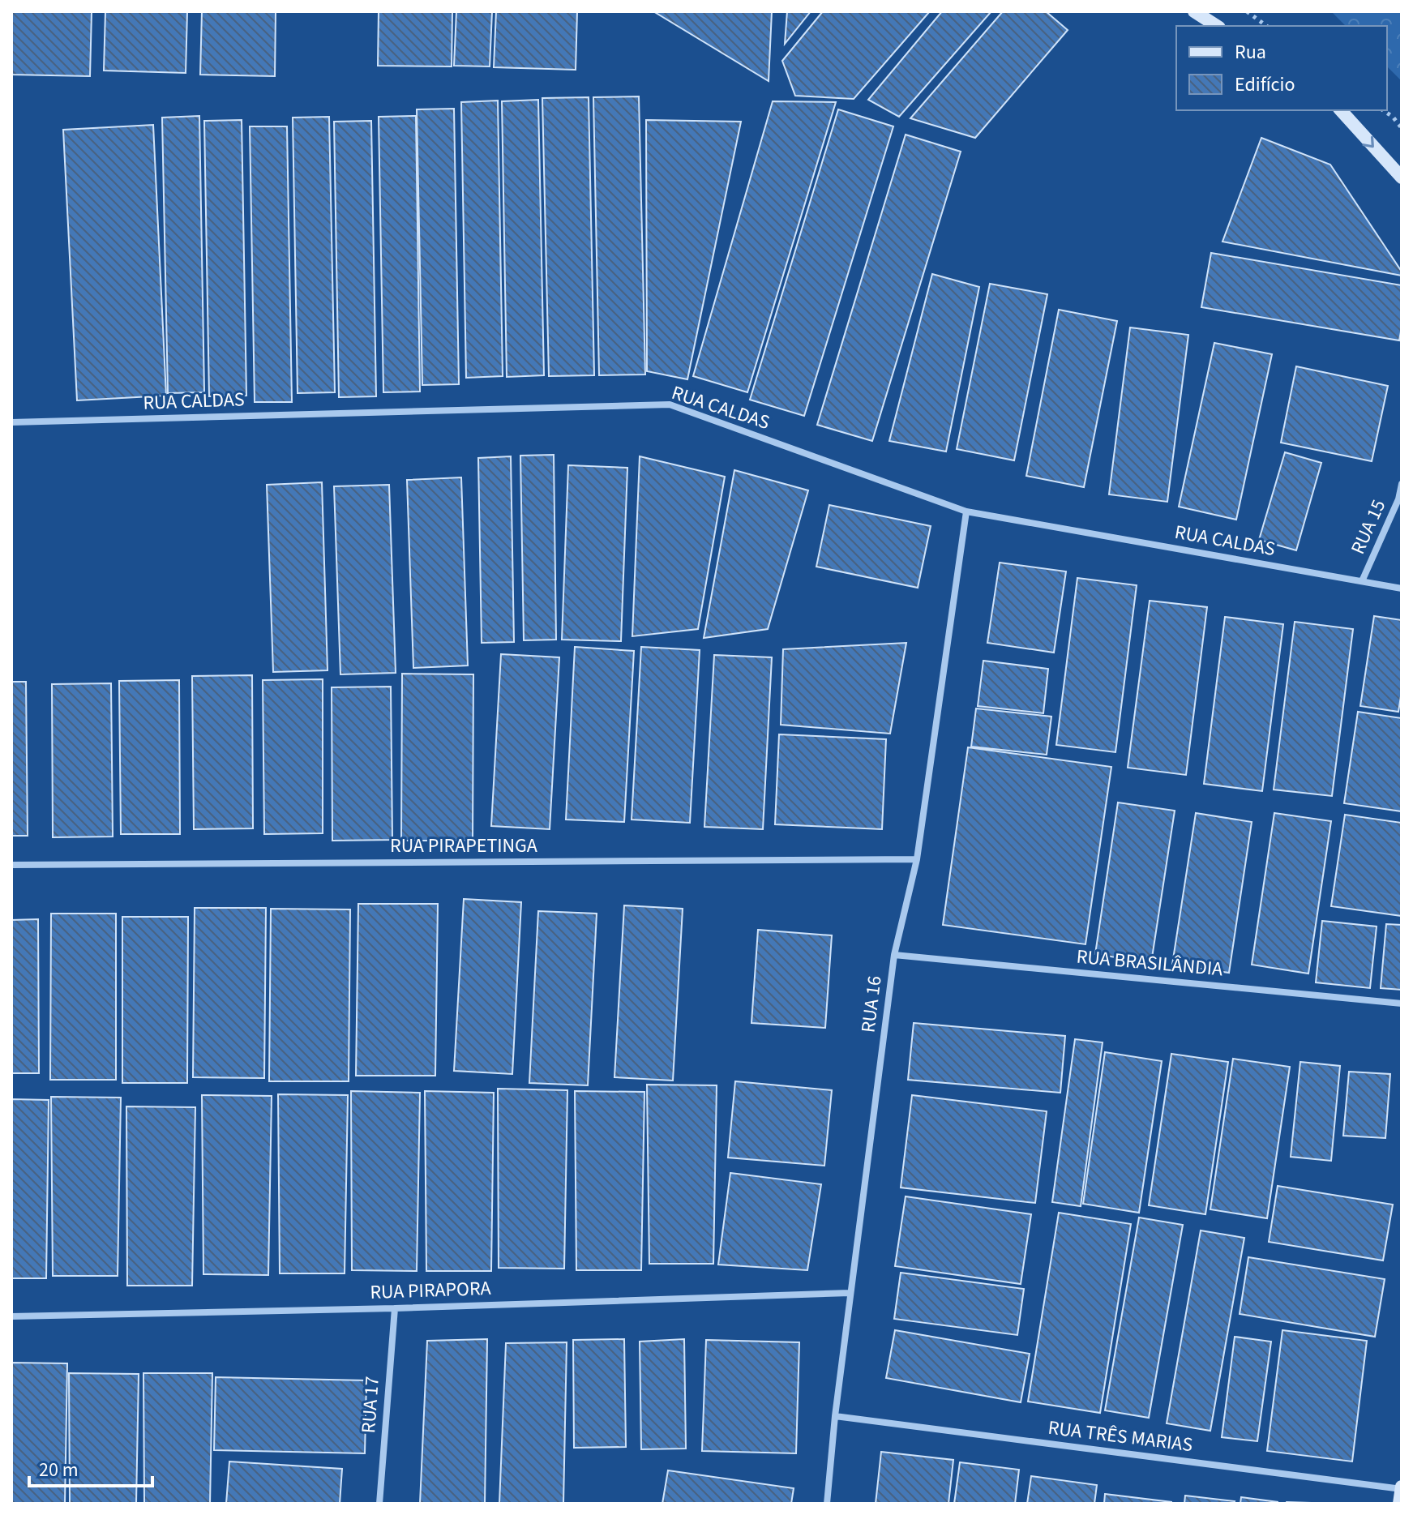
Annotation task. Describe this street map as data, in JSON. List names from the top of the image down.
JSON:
{
  "streets": {
    "street": [
      "RUA CALDAS",
      "RUA 15",
      "RUA PIRAPETINGA",
      "RUA BRASILÂNDIA",
      "RUA 16",
      "RUA PIRAPORA",
      "RUA 17",
      "RUA TRÊS MARIAS"
    ]
  },
  "crossings": [
    ["RUA CALDAS", "RUA 15"],
    ["RUA CALDAS", "RUA 16"],
    ["RUA PIRAPETINGA", "RUA 16"],
    ["RUA BRASILÂNDIA", "RUA 16"],
    ["RUA 16", "RUA PIRAPORA"],
    ["RUA 16", "RUA TRÊS MARIAS"],
    ["RUA PIRAPORA", "RUA 17"]
  ],
  "legend": ["Rua", "Edifício"],
  "scale_bar": "20 m"
}
